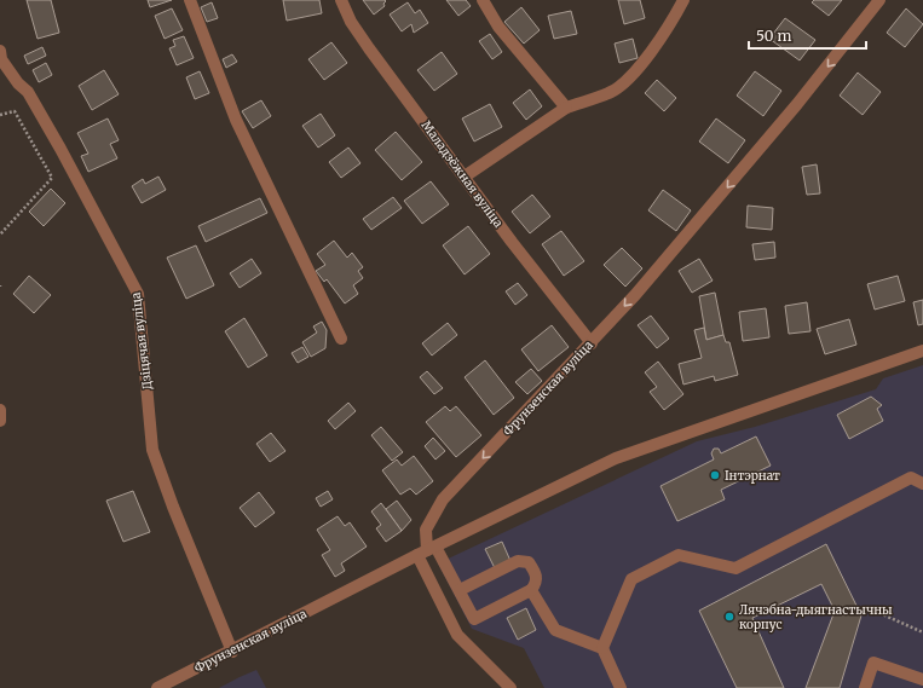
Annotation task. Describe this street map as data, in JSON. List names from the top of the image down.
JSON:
{
  "streets": {
    "street": ["Маладзёжная вуліца", "Дзіцячая вуліца", "Фрунзенская вуліца"]
  },
  "crossings": [
    ["Маладзёжная вуліца", "Фрунзенская вуліца"],
    ["Дзіцячая вуліца", "Фрунзенская вуліца"]
  ],
  "one_way": ["Фрунзенская вуліца"],
  "places": ["Інтэрнат", "Лячэбна-дыягнастычны корпус"],
  "scale_bar": "50 m"
}
